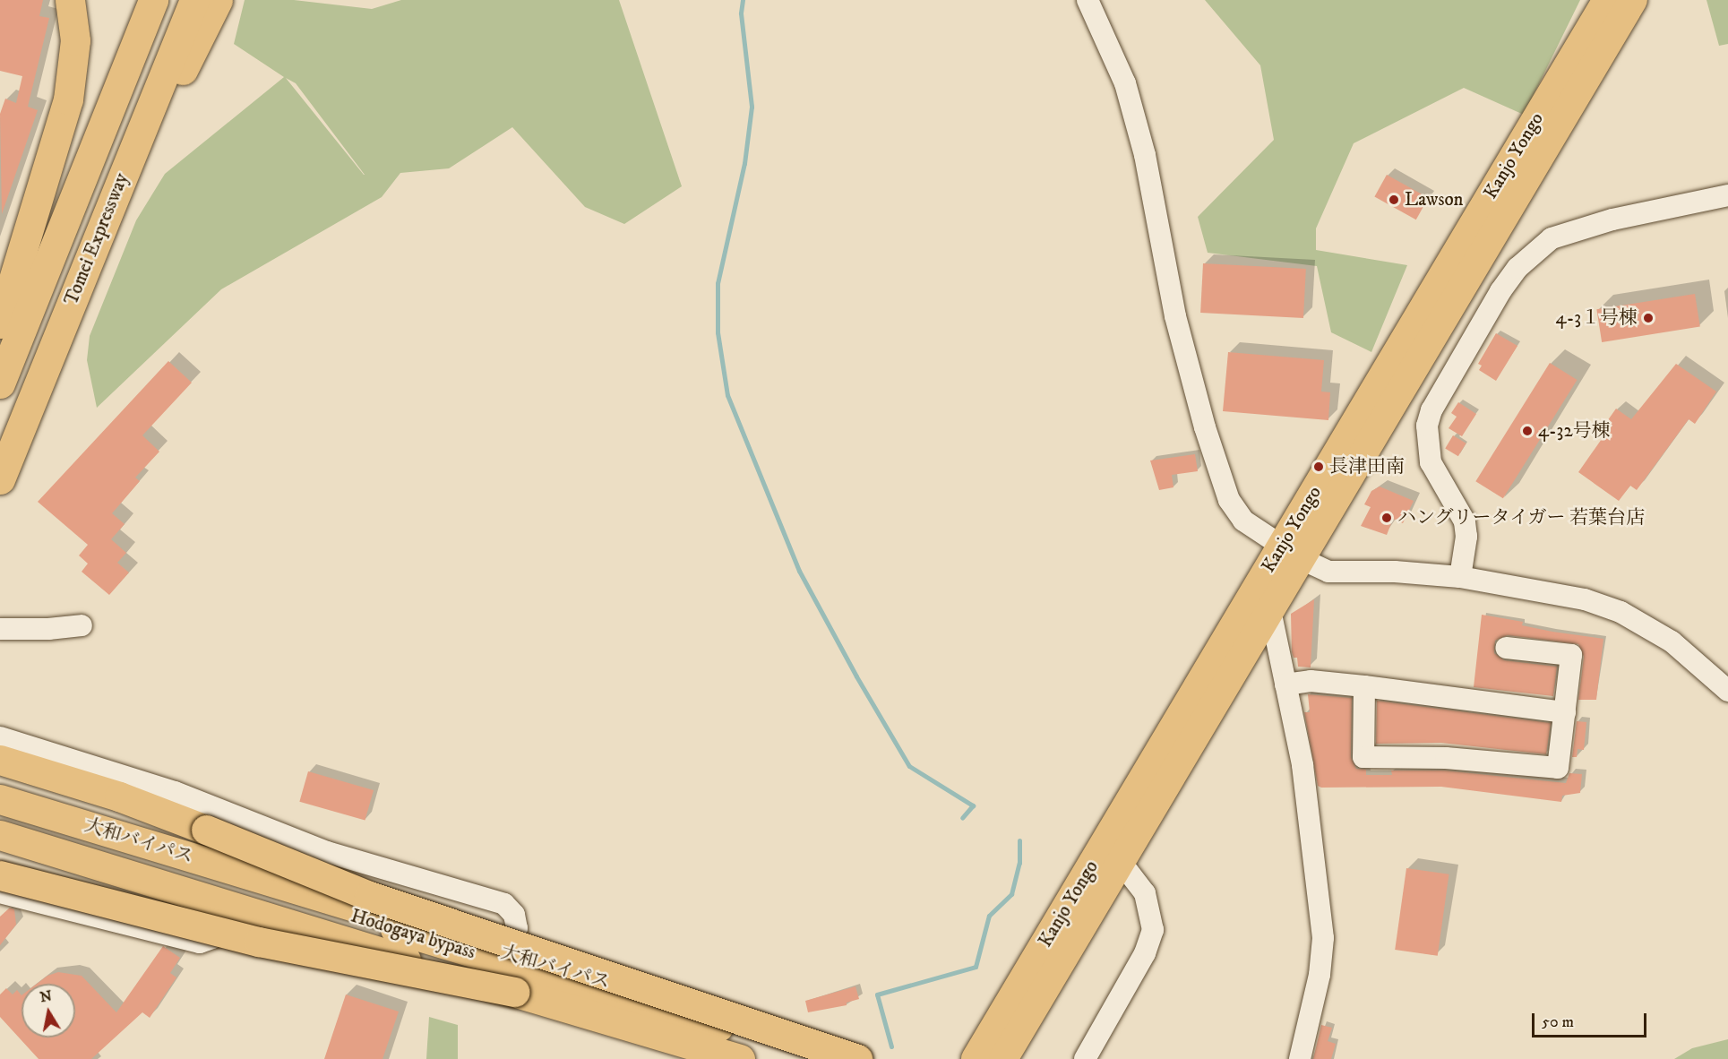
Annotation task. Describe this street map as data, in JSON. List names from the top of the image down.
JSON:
{
  "streets": {
    "highway": ["Tomei Expressway", "大和バイパス", "Hodogaya bypass"],
    "main road": ["Kanjo Yongo"]
  },
  "places": [
    "Lawson",
    "4-3１号棟",
    "4-32号棟",
    "長津田南",
    "ハングリータイガー 若葉台店"
  ],
  "scale_bar": "50 m",
  "north": "top"
}
